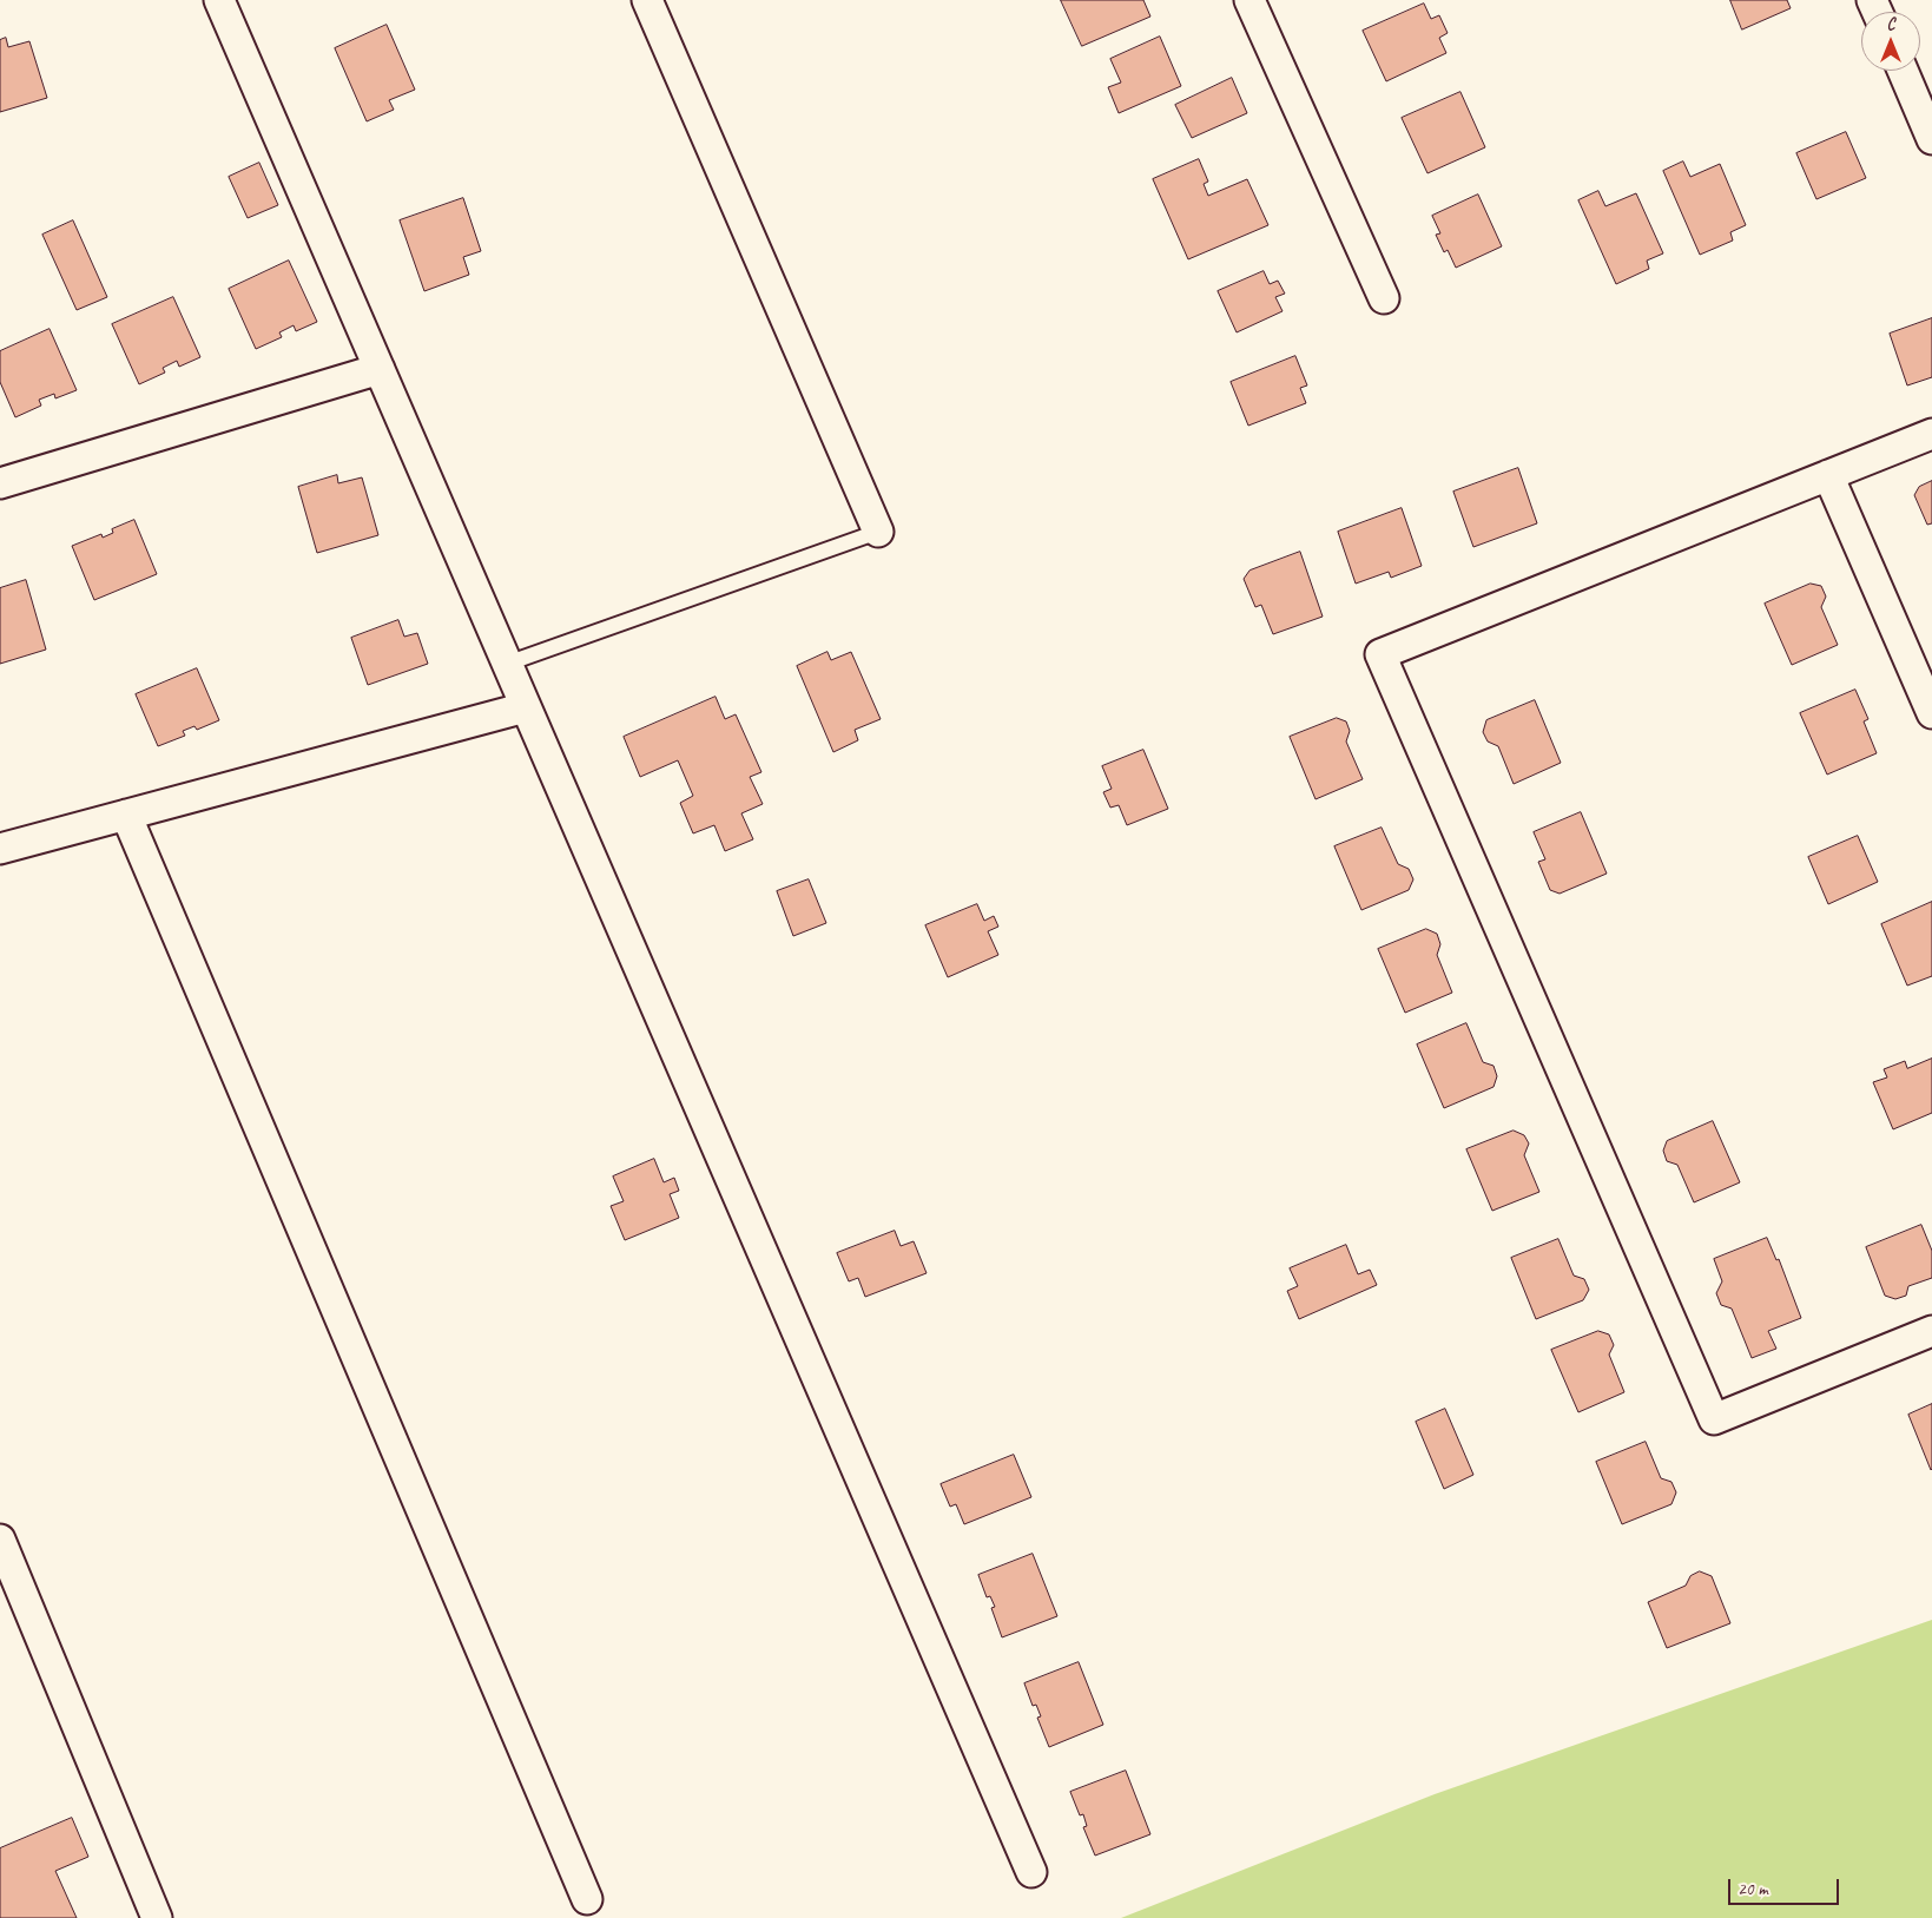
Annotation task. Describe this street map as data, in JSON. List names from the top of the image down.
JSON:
{
  "scale_bar": "20 m",
  "north": "top"
}
